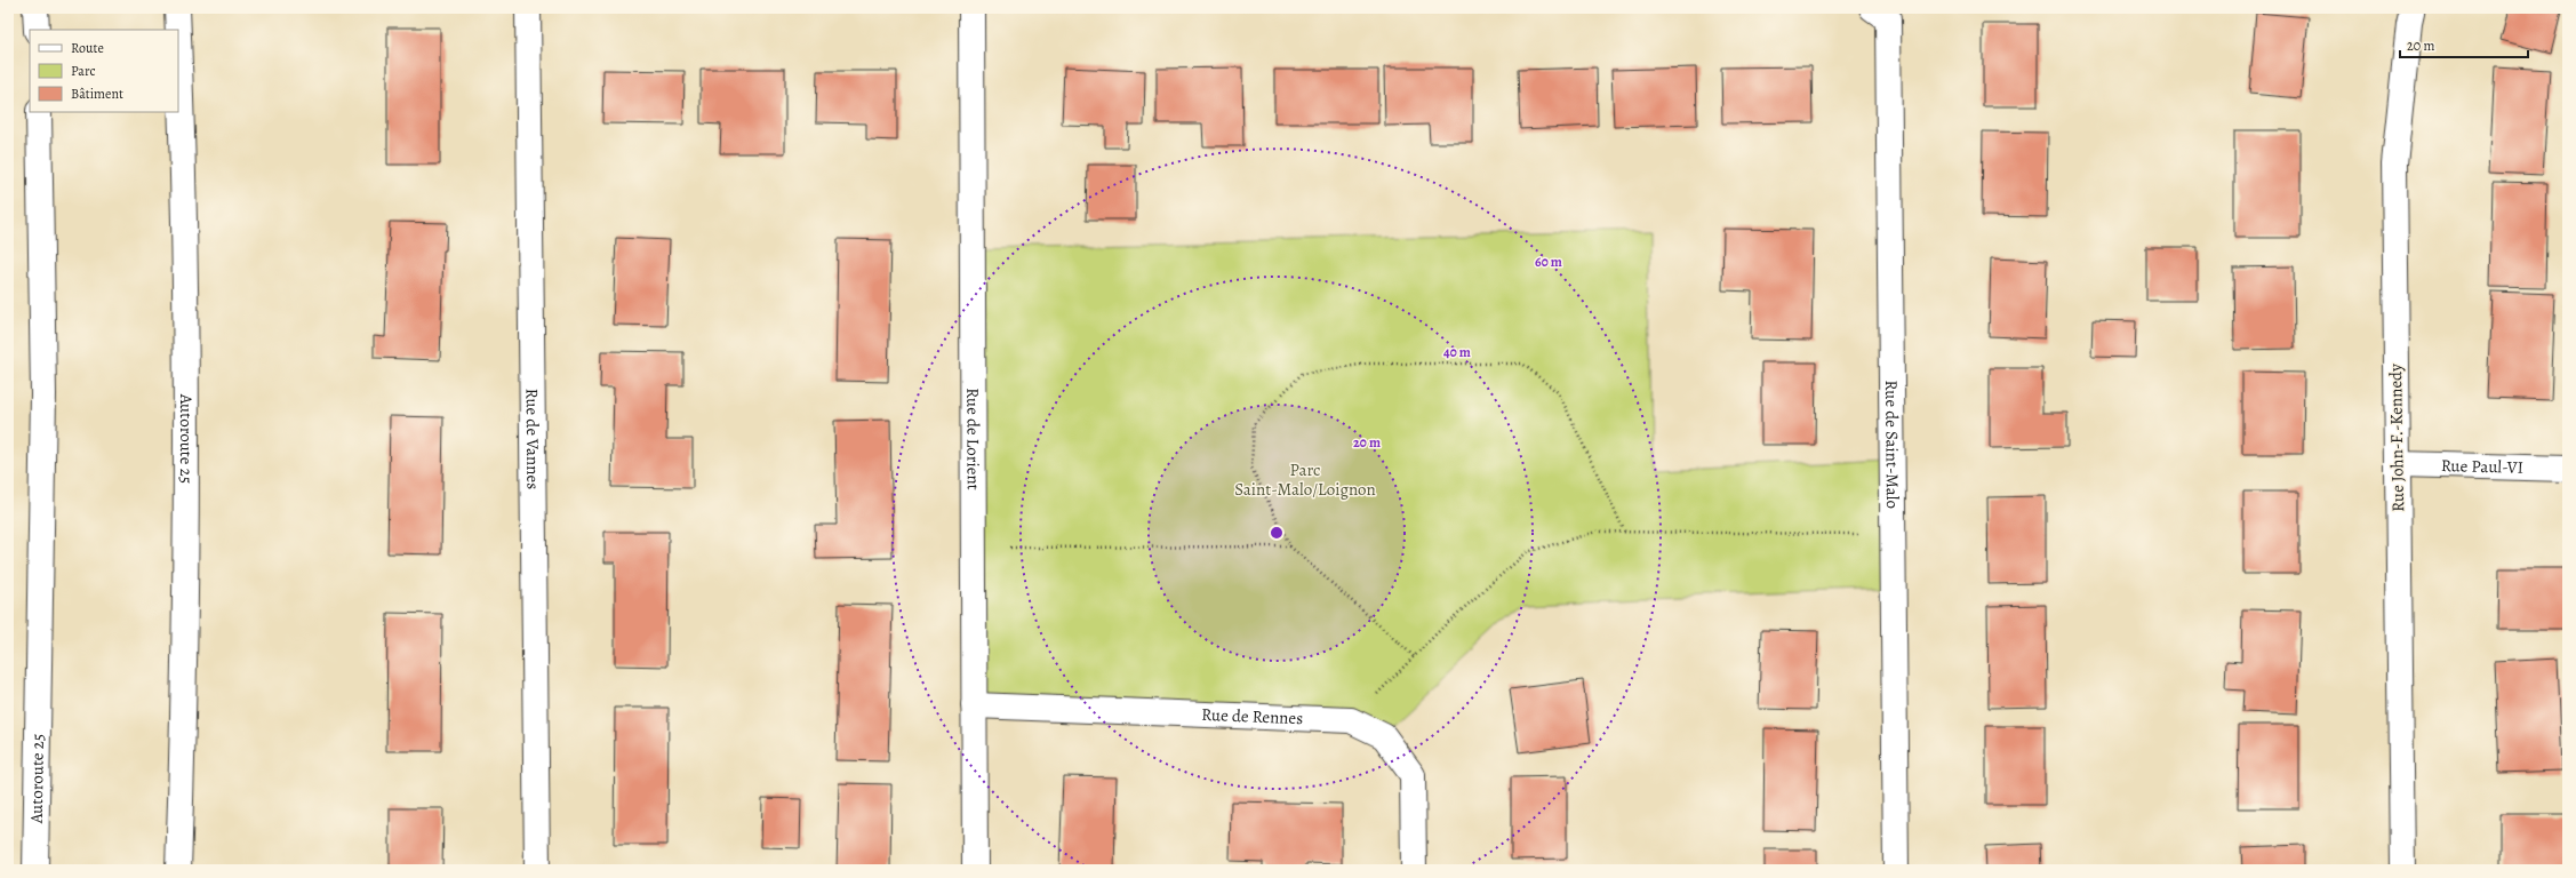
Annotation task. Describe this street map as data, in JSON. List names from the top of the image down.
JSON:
{
  "streets": {
    "main road": [
      "Rue John-F.-Kennedy",
      "Autoroute 25",
      "Rue de Vannes",
      "Rue de Lorient",
      "Rue de Saint-Malo",
      "Rue Paul-VI",
      "Rue de Rennes"
    ]
  },
  "crossings": [
    ["Rue John-F.-Kennedy", "Rue Paul-VI"],
    ["Rue de Lorient", "Rue de Rennes"]
  ],
  "parks": ["Parc Saint-Malo/Loignon"],
  "legend": ["Route", "Parc", "Bâtiment"],
  "scale_bar": "20 m",
  "rings": ["60 m", "40 m", "20 m"]
}
